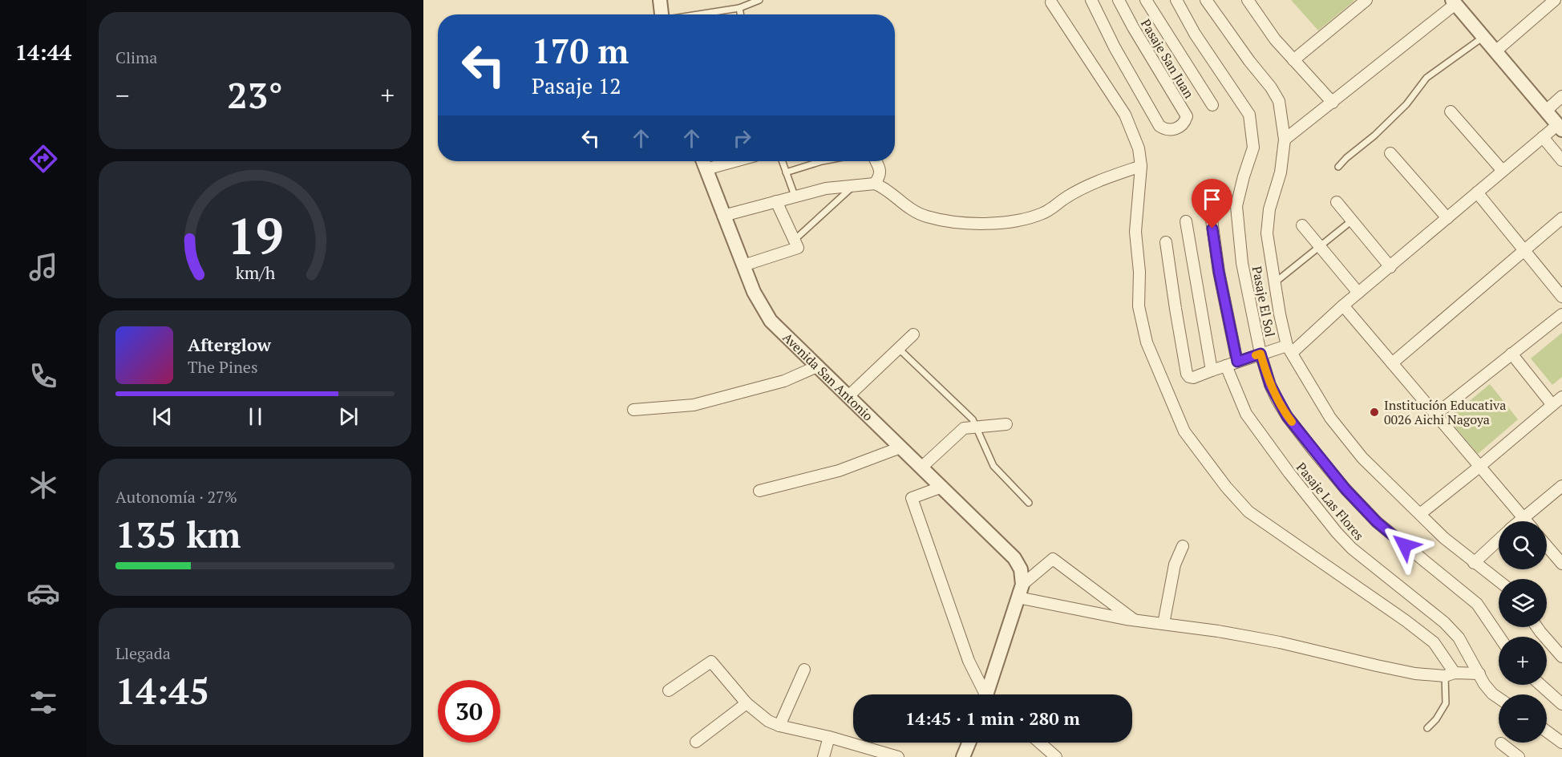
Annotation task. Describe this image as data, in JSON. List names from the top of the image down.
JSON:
{
  "streets": {
    "street": [
      "Pasaje San Juan",
      "Pasaje El Sol",
      "Avenida San Antonio",
      "Pasaje Las Flores"
    ]
  },
  "places": ["Institución Educativa 0026 Aichi Nagoya"],
  "page": {
    "tabs": "14:44",
    "tile": [
      "Clima",
      ["Autonomía · 27%", "135 km"],
      ["Llegada", "14:45"]
    ],
    "turn": ["170 m", "Pasaje 12"],
    "heat": ["−", "23°", "+"],
    "song": ["Afterglow", "The Pines"],
    "map_buttons": ["+", "−"],
    "limit": "30",
    "trip": "14:45 · 1 min · 280 m",
    "gauge": ["19", "km/h"]
  }
}
